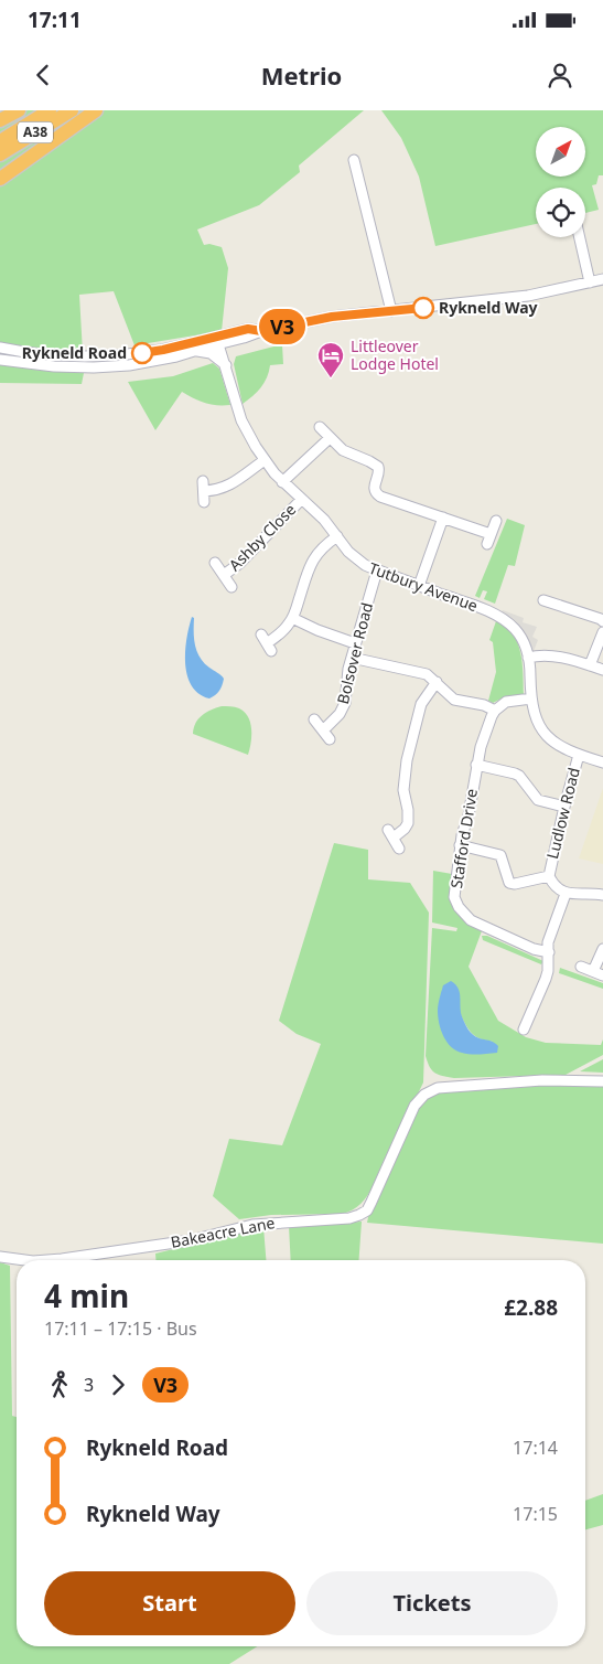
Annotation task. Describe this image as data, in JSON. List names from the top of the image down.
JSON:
{
  "streets": {
    "highway": ["A38"],
    "street": [
      "Ashby Close",
      "Tutbury Avenue",
      "Bolsover Road",
      "Ludlow Road",
      "Stafford Drive",
      "Bakeacre Lane"
    ]
  },
  "crossings": [
    ["Ashby Close", "Tutbury Avenue"],
    ["Tutbury Avenue", "Bolsover Road"],
    ["Tutbury Avenue", "Ludlow Road"]
  ],
  "places": {
    "other": ["Rykneld Way", "Rykneld Road"],
    "hotel": ["Littleover Lodge Hotel"]
  },
  "lines": ["bus line V3"],
  "north": "top right",
  "page": {
    "status": "17:11",
    "header": "Metrio",
    "on_map": "V3",
    "heading": ["4 min", "17:11 – 17:15 · Bus", "£2.88"],
    "legs": ["3", "V3"],
    "list": [
      {
        "name": "Rykneld Road",
        "value": "17:14"
      },
      {
        "name": "Rykneld Way",
        "value": "17:15"
      }
    ],
    "buttons": ["Start", "Tickets"]
  }
}
